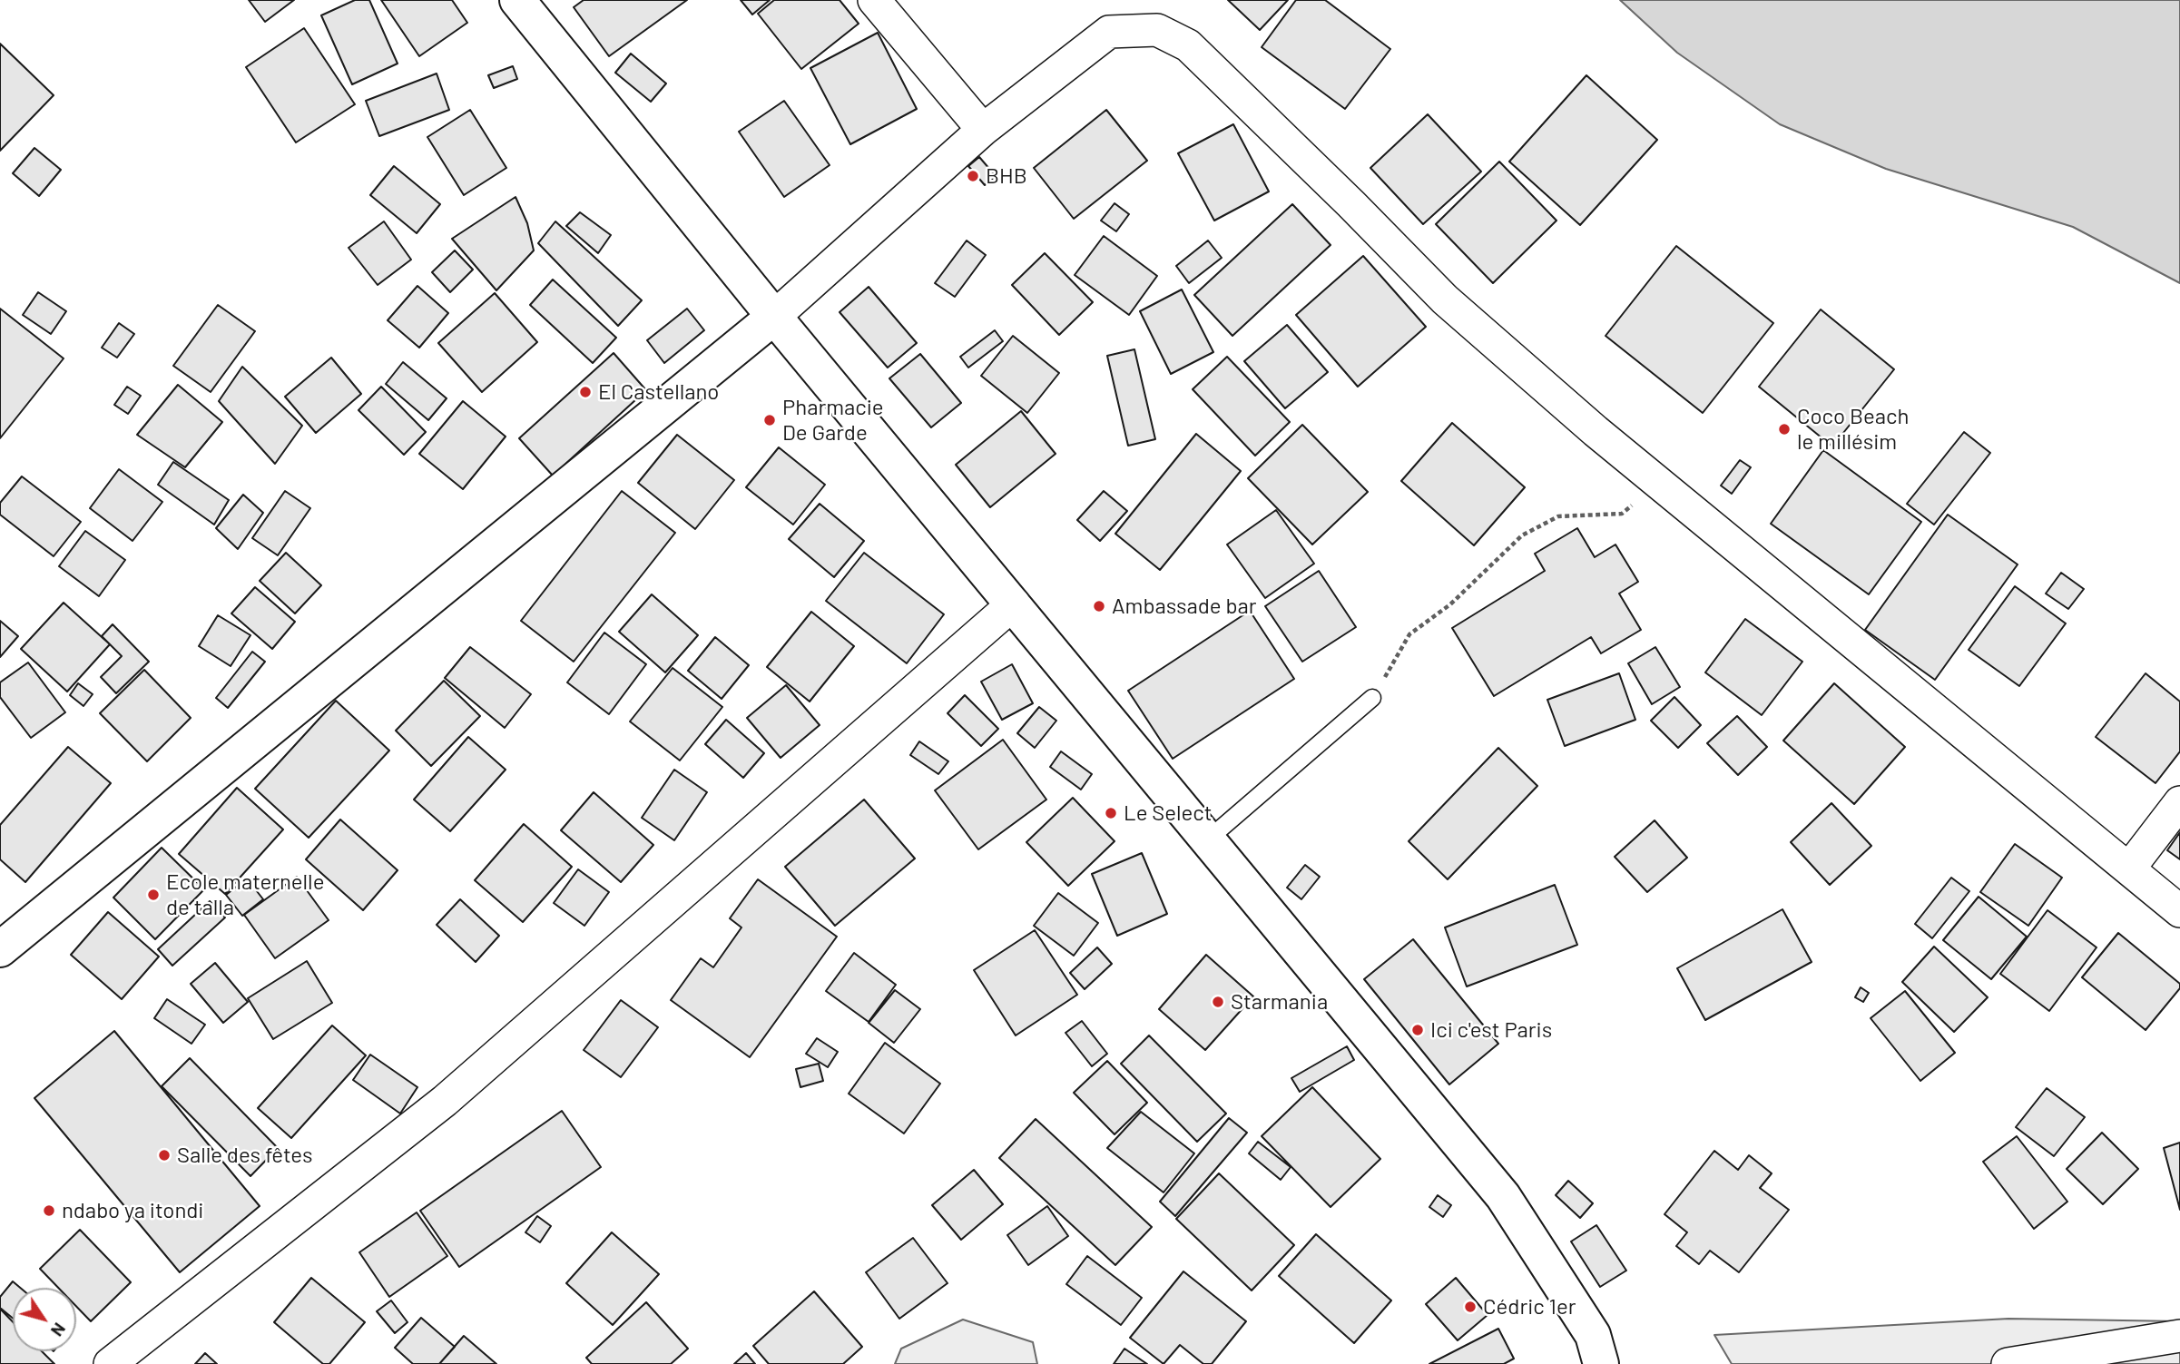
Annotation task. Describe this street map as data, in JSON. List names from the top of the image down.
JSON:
{
  "places": [
    "BHB",
    "El Castellano",
    "Pharmacie De Garde",
    "Coco Beach le millésim",
    "Ambassade bar",
    "Le Select",
    "Ecole maternelle de talla",
    "Starmania",
    "Ici c'est Paris",
    "Salle des fêtes",
    "ndabo ya itondi",
    "Cédric 1er"
  ],
  "north": "bottom right"
}
